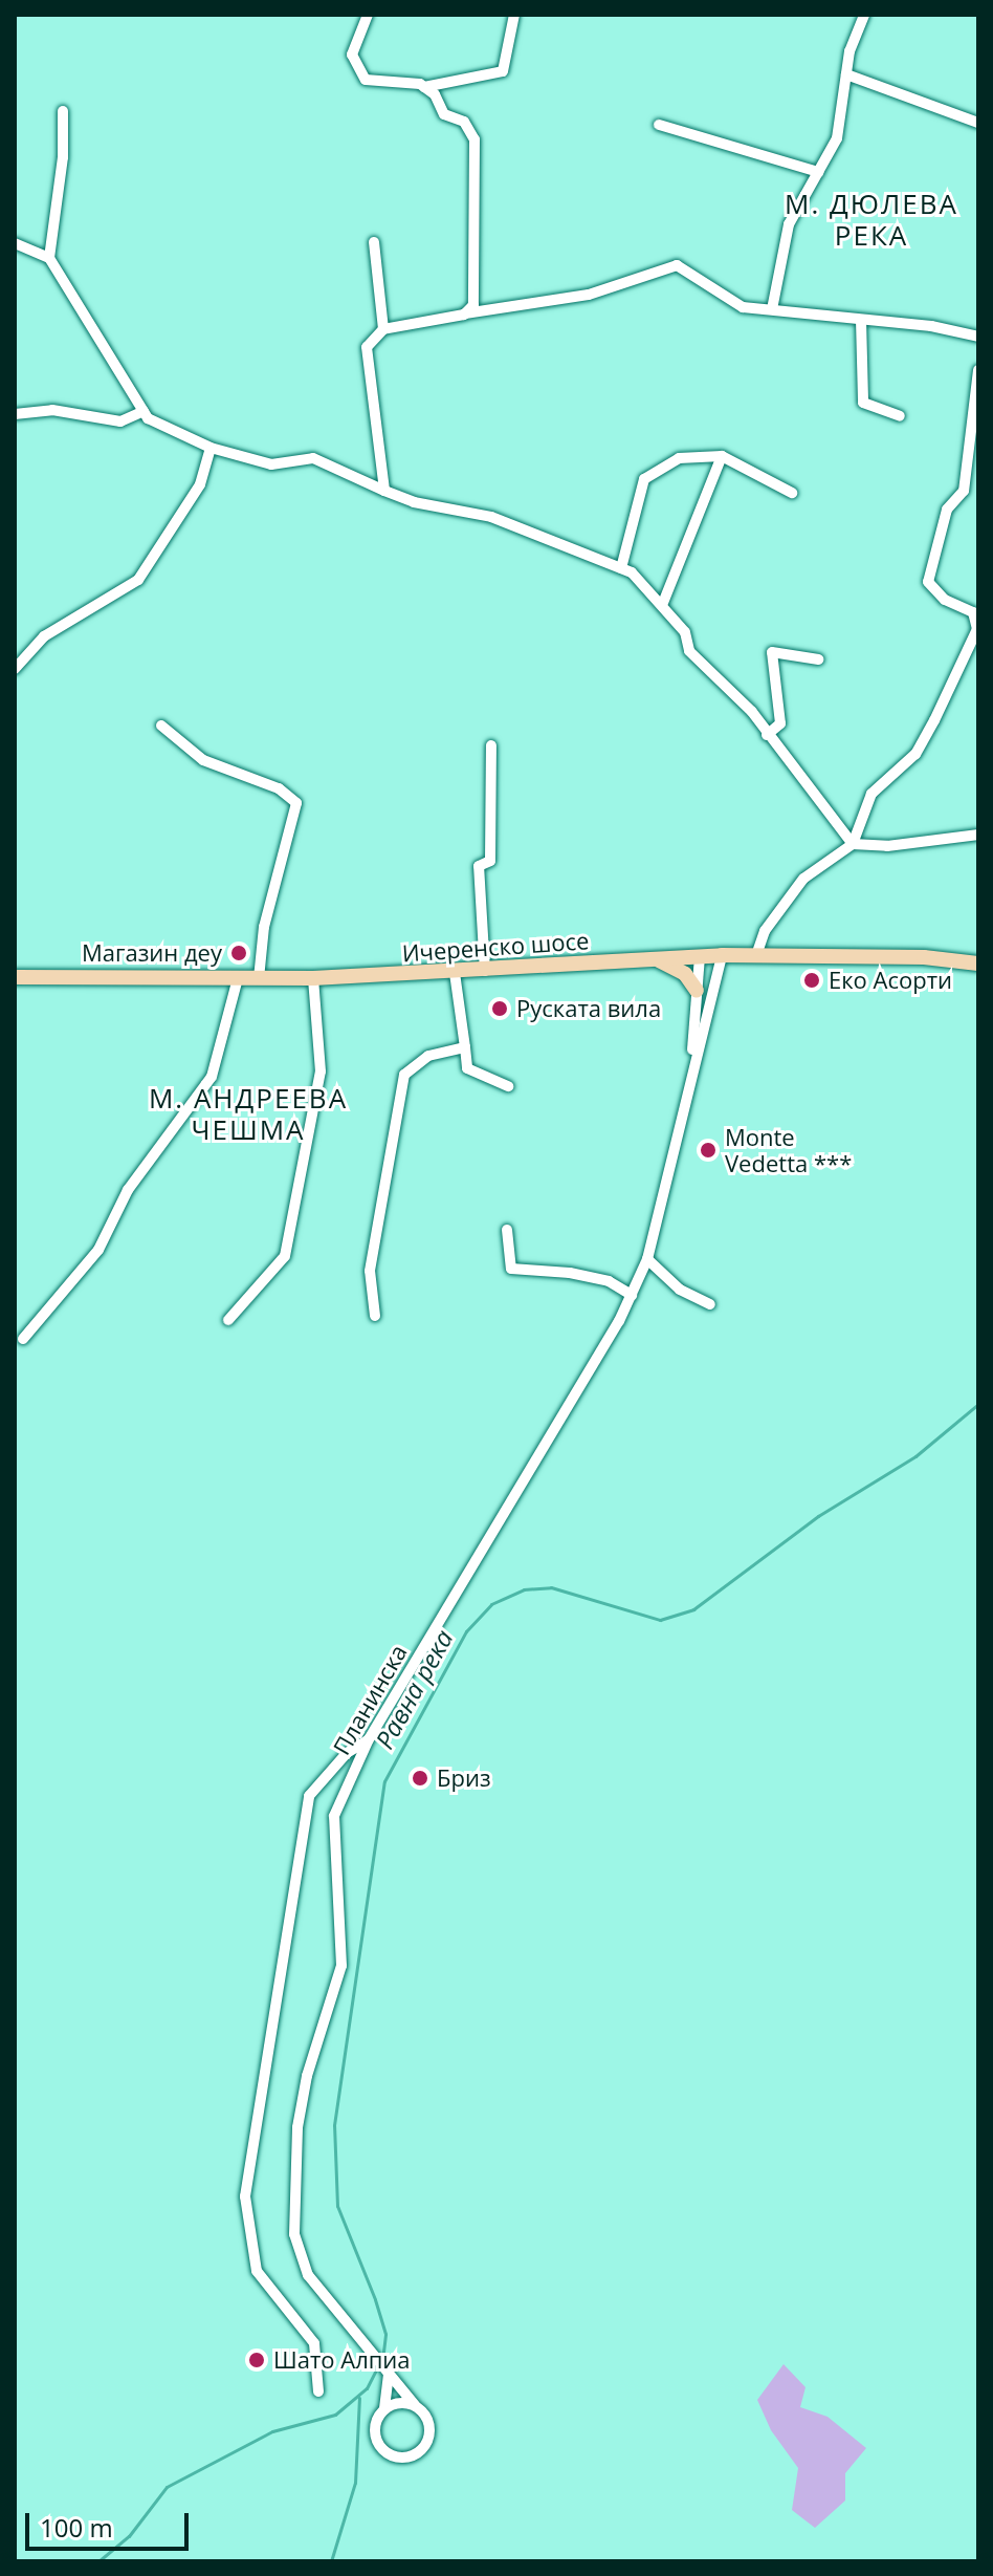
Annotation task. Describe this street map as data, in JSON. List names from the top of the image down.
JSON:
{
  "streets": {
    "street": ["Ичеренско шосе", "Планинска"]
  },
  "districts": ["М. ДЮЛЕВА РЕКА", "М. АНДРЕЕВА ЧЕШМА"],
  "water": ["Равна река"],
  "places": [
    "Магазин деу",
    "Еко Асорти",
    "Руската вила",
    "Monte Vedetta ***",
    "Бриз",
    "Шато Алпиа"
  ],
  "scale_bar": "100 m"
}
